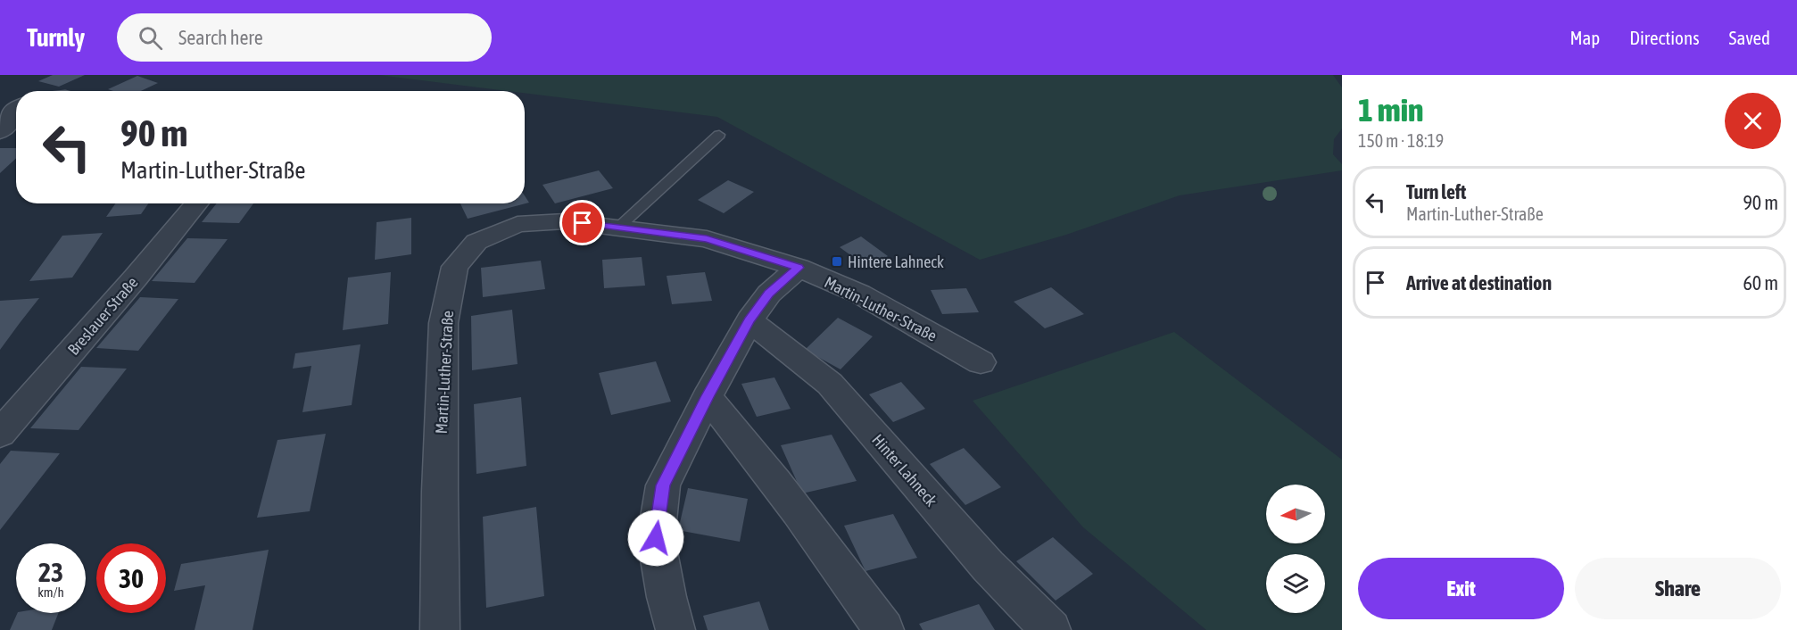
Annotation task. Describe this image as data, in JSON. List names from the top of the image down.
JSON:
{
  "streets": {
    "street": ["Martin-Luther-Straße", "Breslauer Straße", "Hinter Lahneck"]
  },
  "places": {
    "transit": ["Hintere Lahneck"]
  },
  "north": "left",
  "page": {
    "header": "Turnly",
    "search": "Search here",
    "nav": ["Map", "Directions", "Saved"],
    "heading": ["1 min", "150 m · 18:19"],
    "turn": ["90 m", "Martin-Luther-Straße"],
    "list": [
      {
        "name": "Turn left",
        "note": "Martin-Luther-Straße",
        "value": "90 m"
      },
      {
        "name": "Arrive at destination",
        "value": "60 m"
      }
    ],
    "speed": "23 km/h",
    "limit": "30",
    "buttons": ["Exit", "Share"]
  }
}
